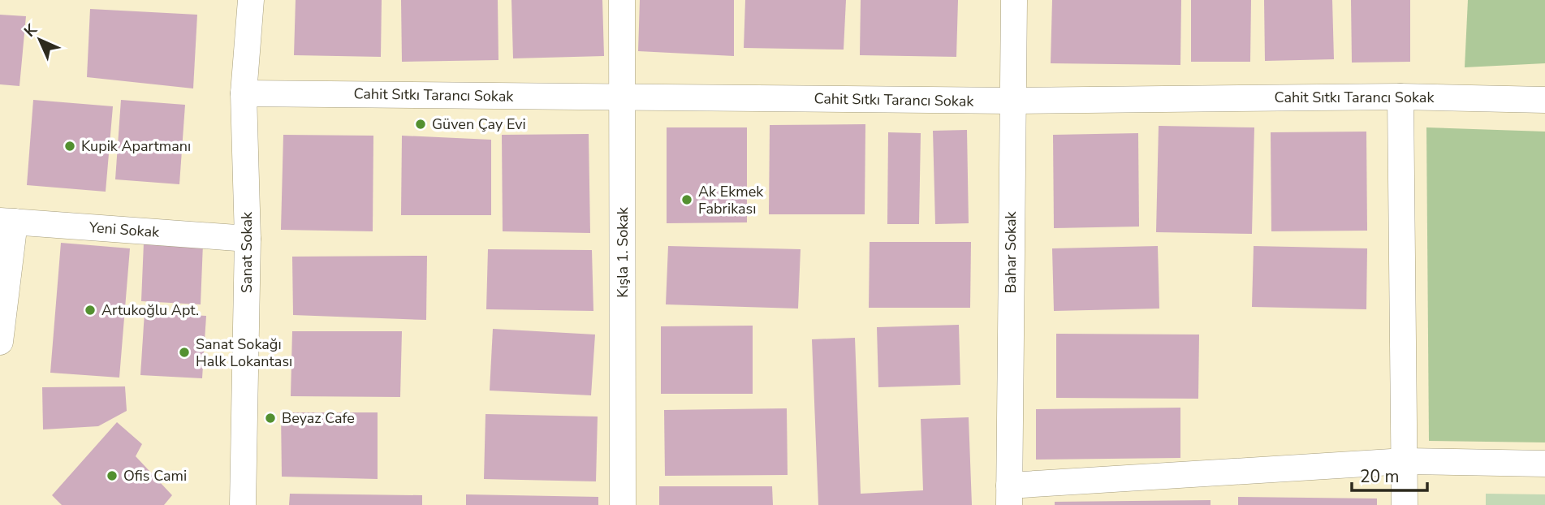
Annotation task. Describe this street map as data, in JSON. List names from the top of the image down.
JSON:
{
  "streets": {
    "street": [
      "Cahit Sıtkı Tarancı Sokak",
      "Yeni Sokak",
      "Sanat Sokak",
      "Kışla 1. Sokak",
      "Bahar Sokak"
    ]
  },
  "crossings": [
    ["Cahit Sıtkı Tarancı Sokak", "Sanat Sokak"],
    ["Cahit Sıtkı Tarancı Sokak", "Kışla 1. Sokak"],
    ["Cahit Sıtkı Tarancı Sokak", "Bahar Sokak"],
    ["Yeni Sokak", "Sanat Sokak"]
  ],
  "places": [
    "Güven Çay Evi",
    "Kupik Apartmanı",
    "Ak Ekmek Fabrikası",
    "Artukoğlu Apt.",
    "Sanat Sokağı Halk Lokantası",
    "Beyaz Cafe",
    "Ofis Cami"
  ],
  "scale_bar": "20 m",
  "north": "top left"
}
